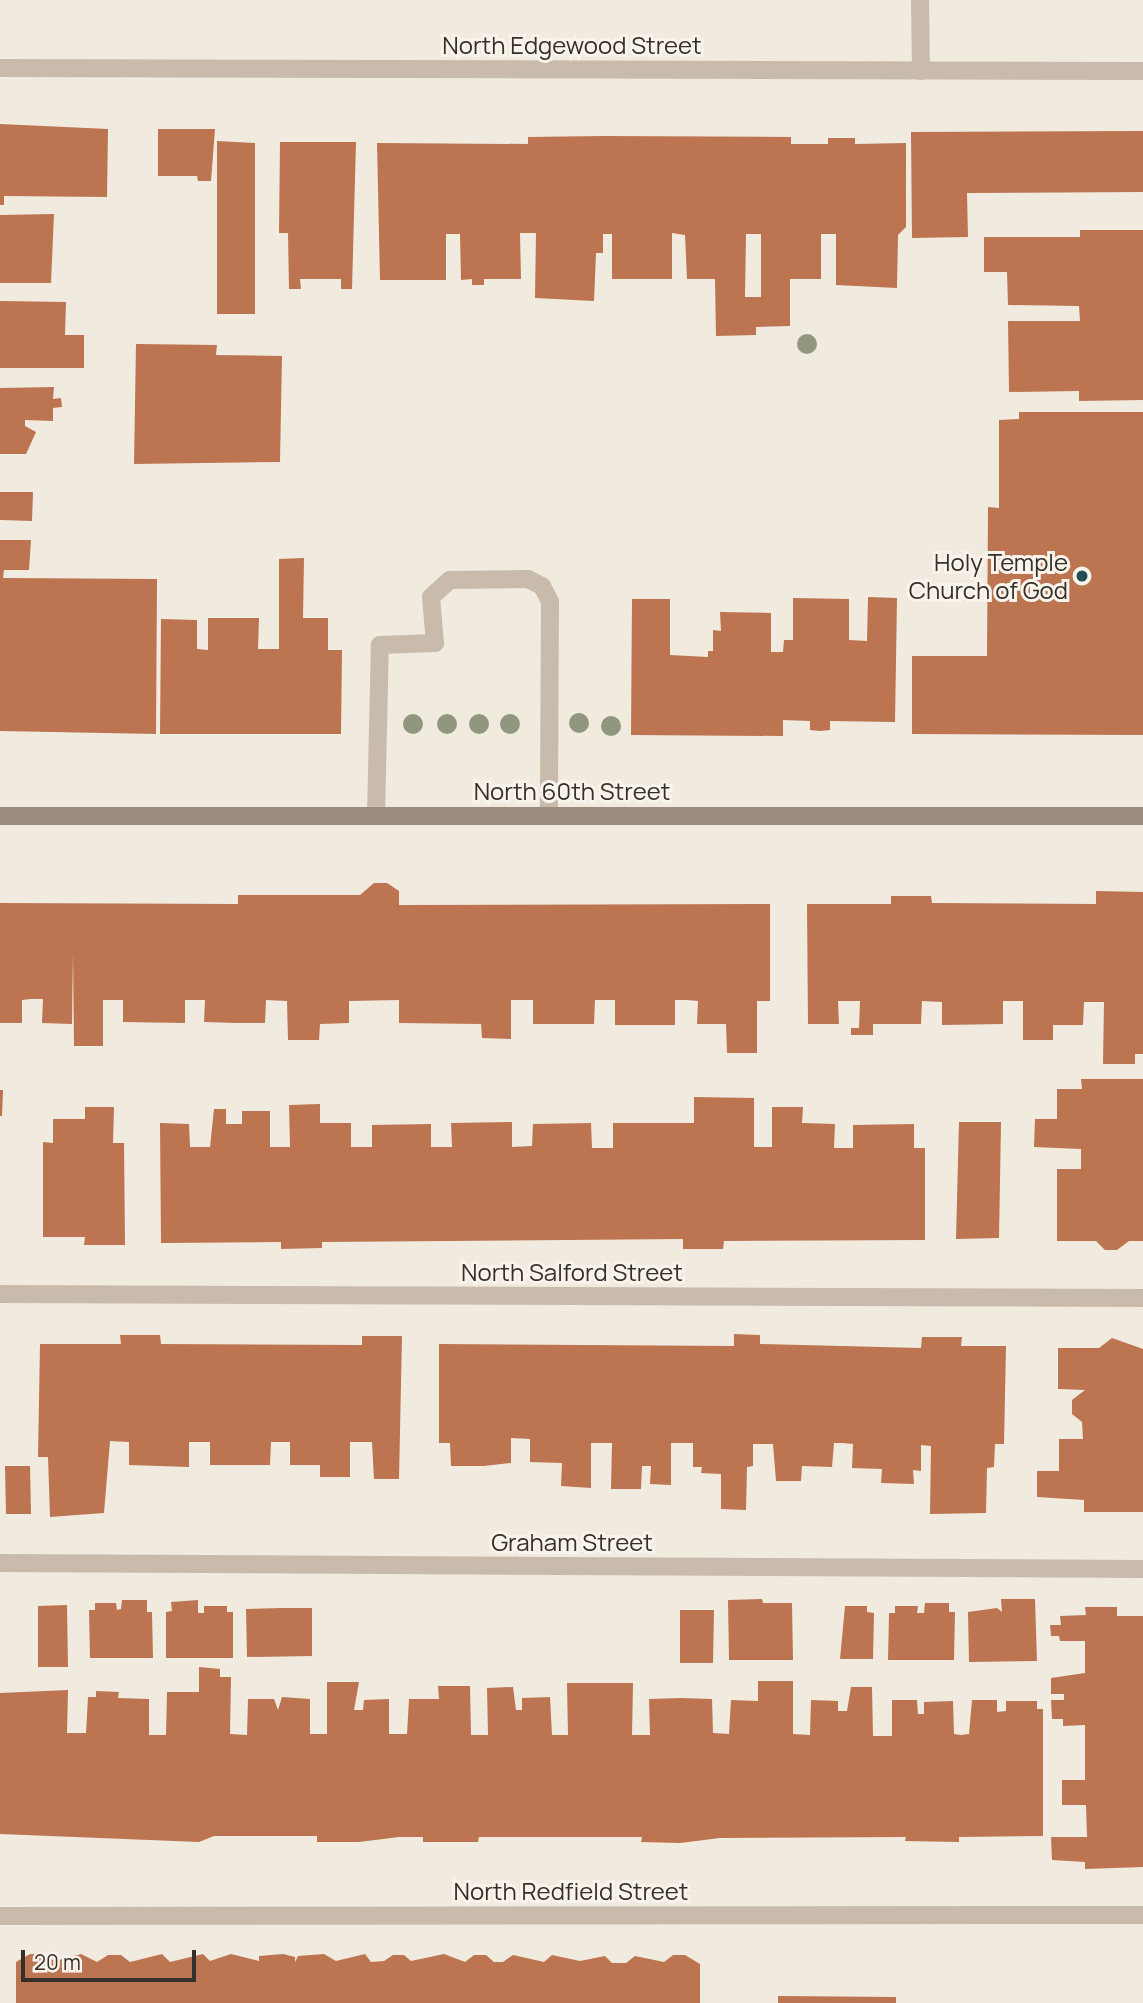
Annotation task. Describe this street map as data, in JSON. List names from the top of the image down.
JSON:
{
  "streets": {
    "street": [
      "North Edgewood Street",
      "North 60th Street",
      "North Salford Street",
      "Graham Street",
      "North Redfield Street"
    ]
  },
  "places": ["Holy Temple Church of God"],
  "scale_bar": "20 m"
}
